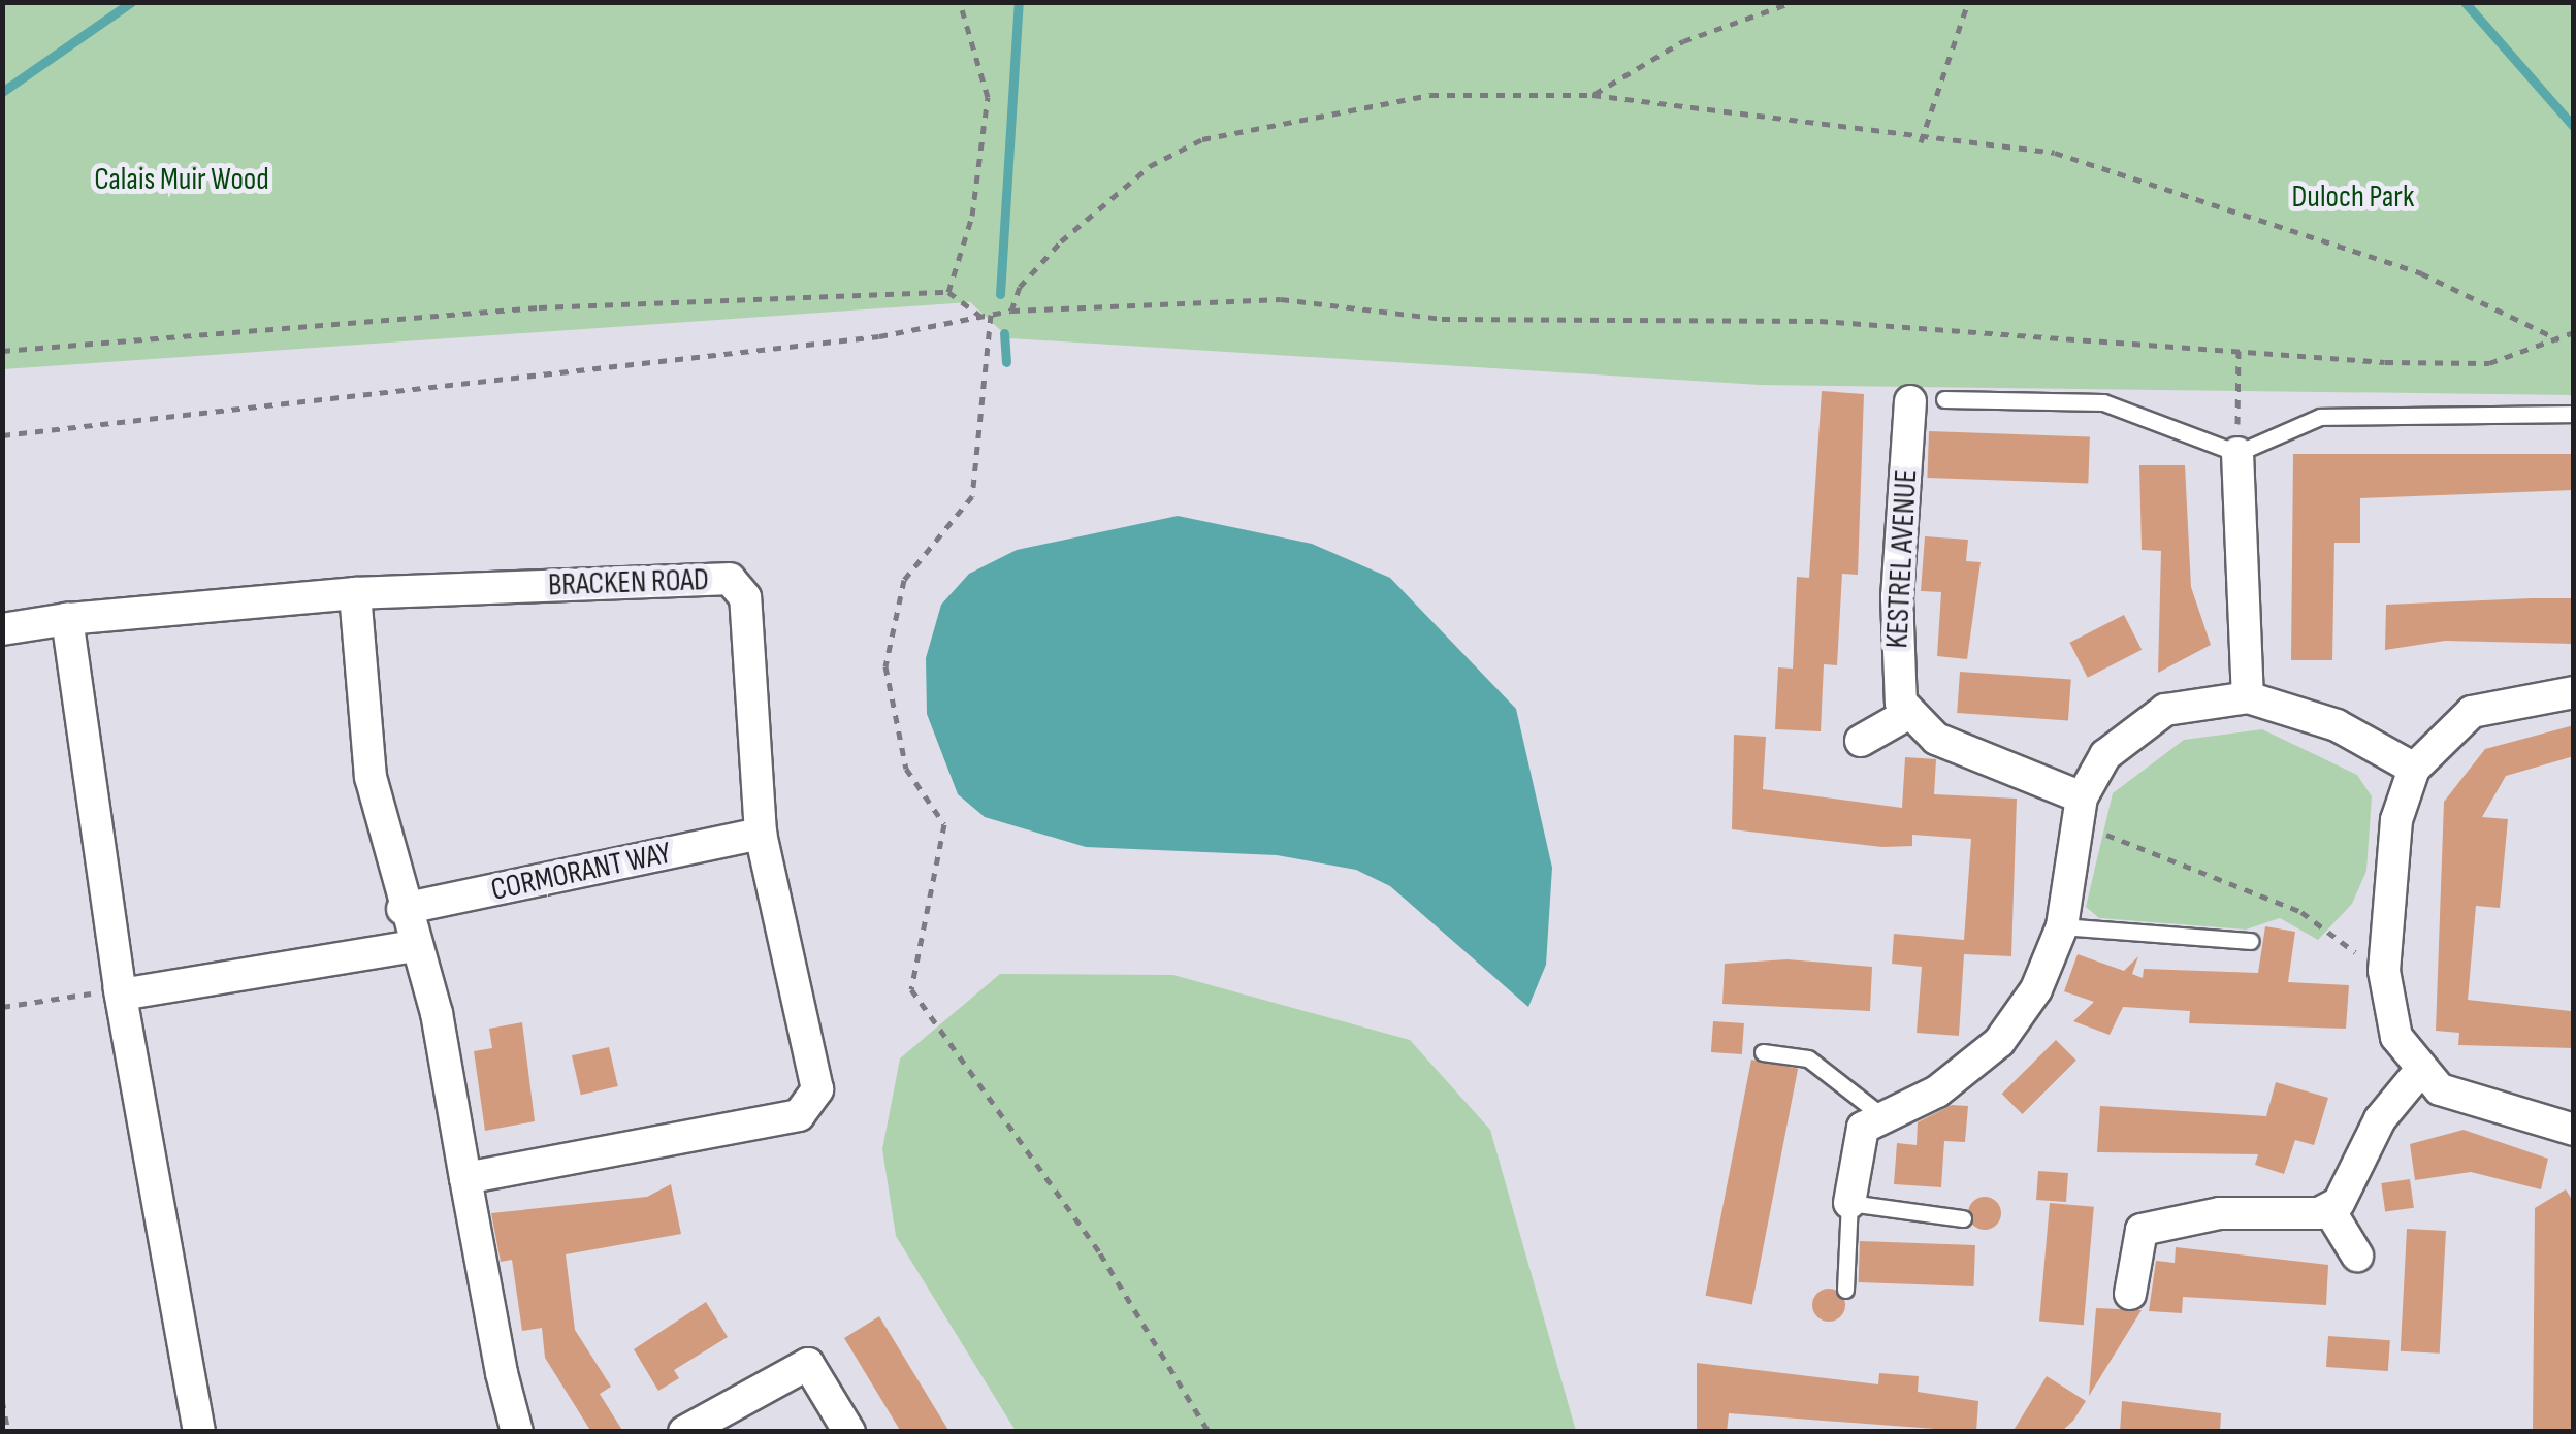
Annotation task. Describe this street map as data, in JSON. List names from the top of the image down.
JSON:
{
  "streets": {
    "street": ["KESTREL AVENUE", "BRACKEN ROAD", "CORMORANT WAY"]
  },
  "crossings": [
    ["BRACKEN ROAD", "CORMORANT WAY"]
  ],
  "parks": ["Calais Muir Wood", "Duloch Park"]
}
